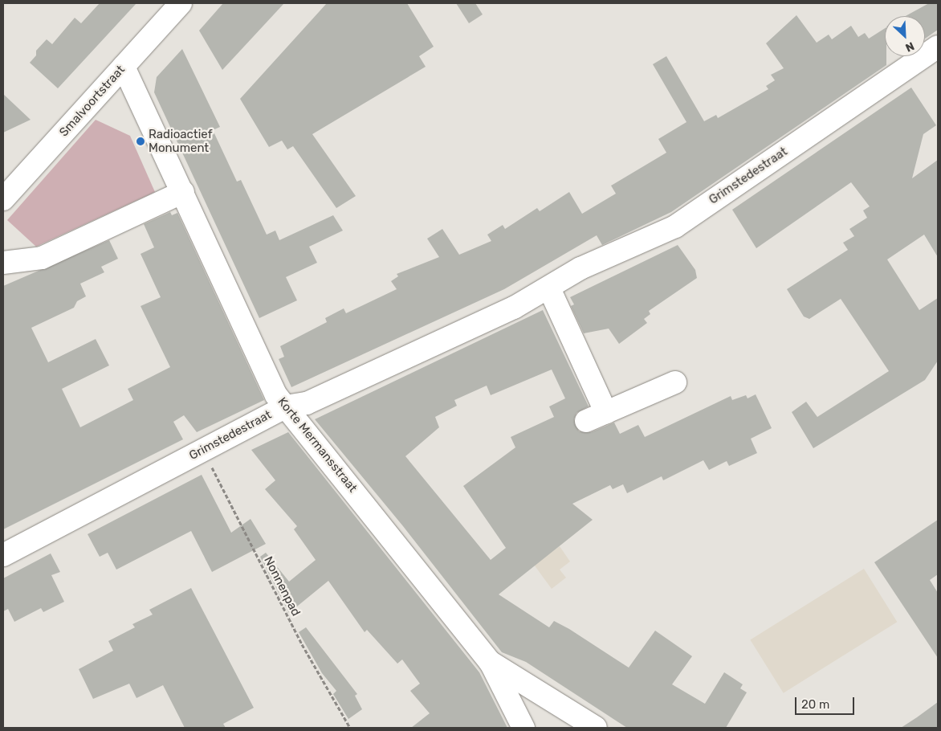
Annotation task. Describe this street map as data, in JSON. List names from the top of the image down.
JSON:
{
  "streets": {
    "street": ["Smalvoortstraat", "Grimstedestraat", "Korte Mermansstraat"],
    "path": ["Nonnenpad"]
  },
  "crossings": [
    ["Smalvoortstraat", "Korte Mermansstraat"],
    ["Grimstedestraat", "Korte Mermansstraat"],
    ["Grimstedestraat", "Nonnenpad"]
  ],
  "places": ["Radioactief Monument"],
  "scale_bar": "20 m",
  "north": "bottom right"
}
